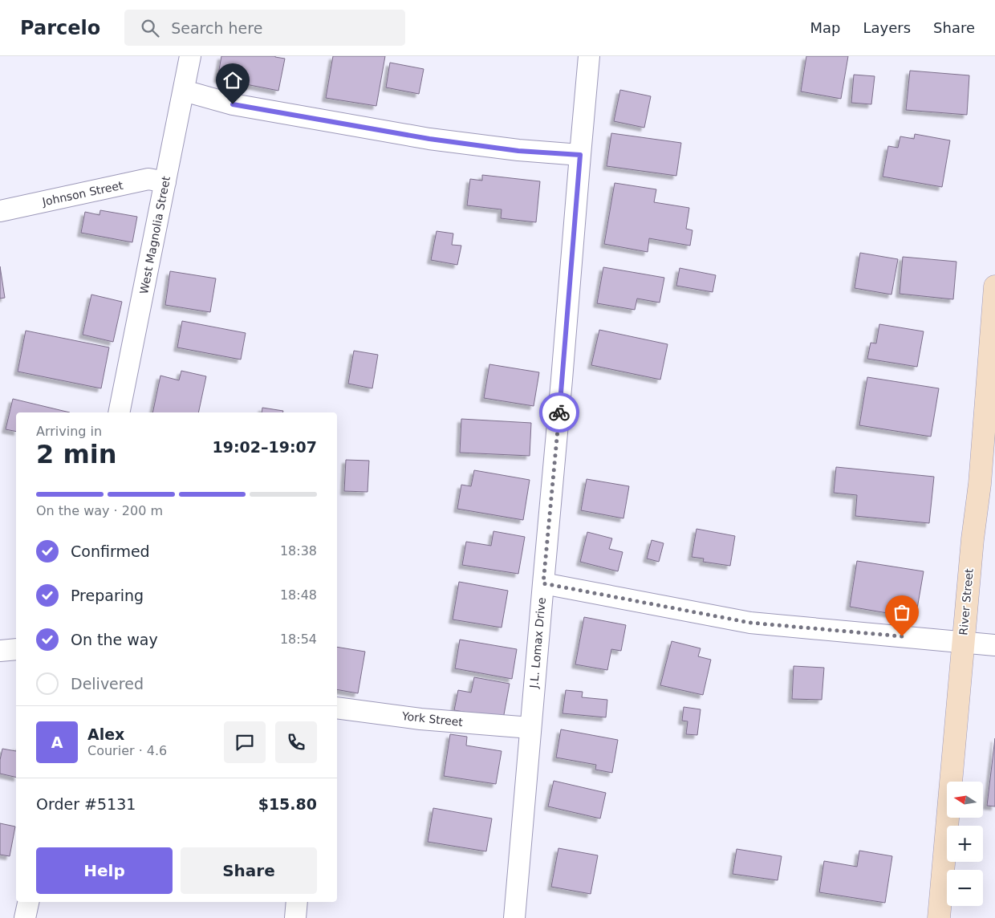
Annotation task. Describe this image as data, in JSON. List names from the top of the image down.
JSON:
{
  "streets": {
    "street": [
      "Johnson Street",
      "West Magnolia Street",
      "River Street",
      "J.L. Lomax Drive",
      "York Street"
    ]
  },
  "crossings": [
    ["Johnson Street", "West Magnolia Street"],
    ["J.L. Lomax Drive", "York Street"]
  ],
  "north": "left",
  "page": {
    "header": "Parcelo",
    "search": "Search here",
    "nav": ["Map", "Layers", "Share"],
    "heading": ["2 min", "Arriving in", "19:02–19:07"],
    "panel": [
      "Alex",
      "Courier · 4.6",
      "Order #5131",
      "$15.80"
    ],
    "bar": "On the way · 200 m",
    "list": [
      ["Confirmed", "18:38"],
      ["Preparing", "18:48"],
      ["On the way", "18:54"],
      "Delivered"
    ],
    "round": "A",
    "map_buttons": ["+", "−"],
    "buttons": ["Help", "Share"]
  }
}
